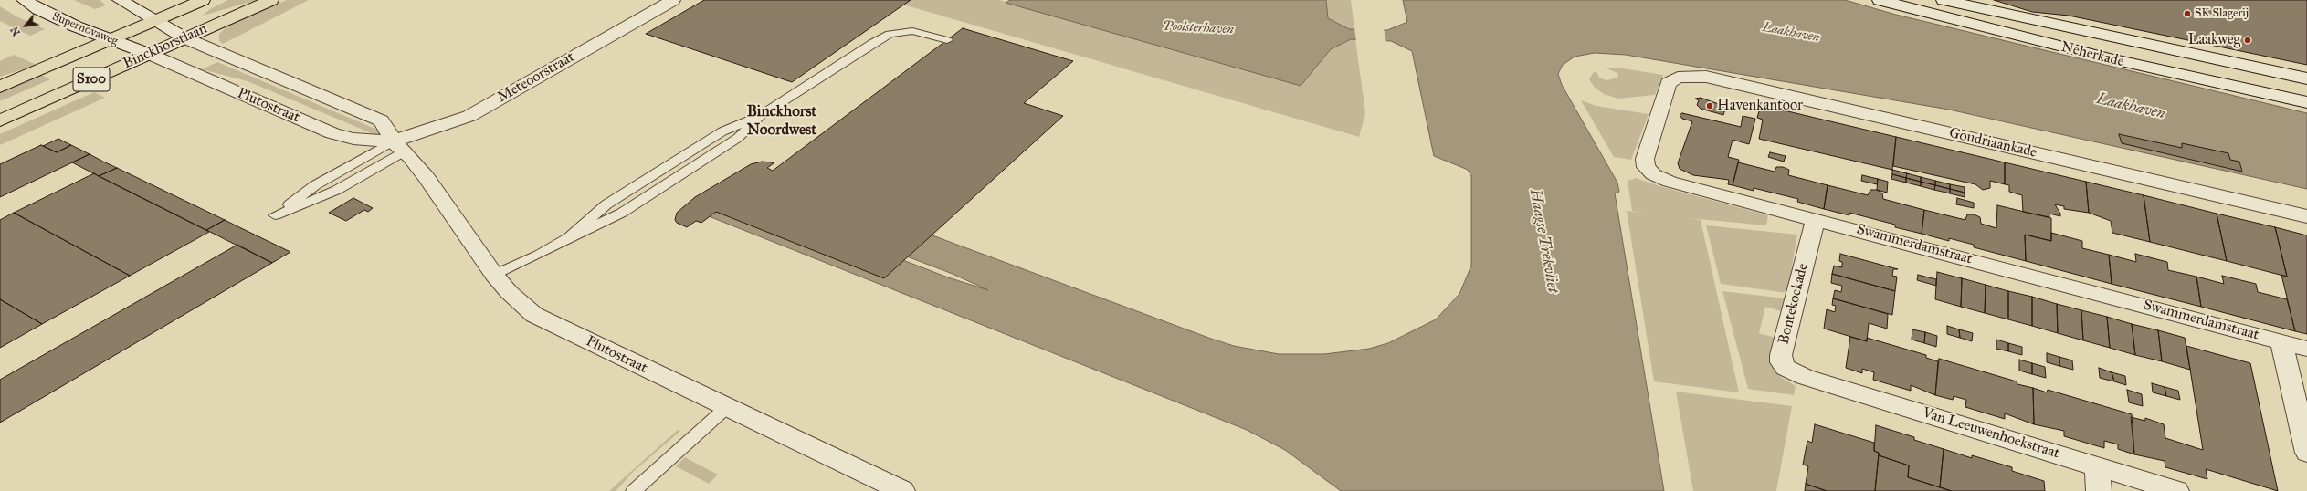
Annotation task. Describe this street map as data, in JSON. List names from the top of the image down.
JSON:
{
  "streets": {
    "main road": ["Binckhorstlaan", "S100"],
    "street": [
      "Supernovaweg",
      "Neherkade",
      "Meteoorstraat",
      "Plutostraat",
      "Goudriaankade",
      "Swammerdamstraat",
      "Bontekoekade",
      "Van Leeuwenhoekstraat"
    ]
  },
  "crossings": [
    ["Supernovaweg", "Binckhorstlaan"],
    ["Supernovaweg", "Plutostraat"],
    ["Binckhorstlaan", "Plutostraat"],
    ["Meteoorstraat", "Plutostraat"],
    ["Goudriaankade", "Swammerdamstraat"],
    ["Swammerdamstraat", "Bontekoekade"],
    ["Bontekoekade", "Van Leeuwenhoekstraat"]
  ],
  "districts": ["Binckhorst Noordwest"],
  "water": ["Poolsterhaven", "Laakhaven", "Haagse Trekvliet"],
  "places": ["SK Slagerij", "Laakweg", "Havenkantoor"],
  "north": "bottom left"
}
